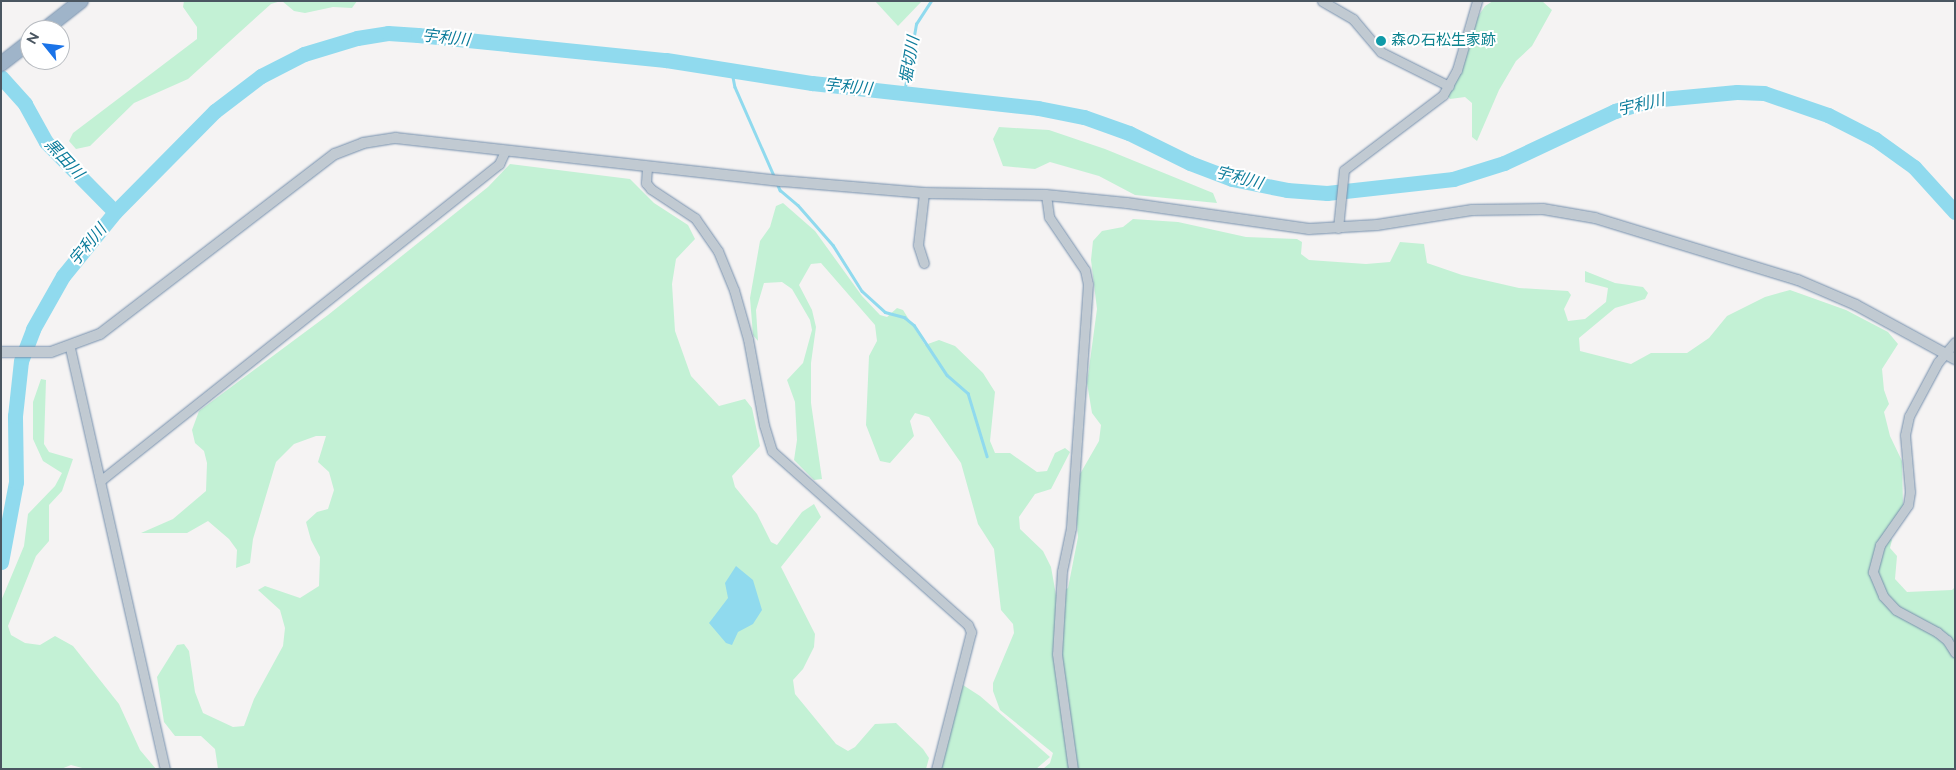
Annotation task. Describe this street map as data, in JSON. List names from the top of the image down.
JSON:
{
  "water": ["宇利川", "堀切川", "黒田川"],
  "places": ["森の石松生家跡"],
  "north": "top left"
}
